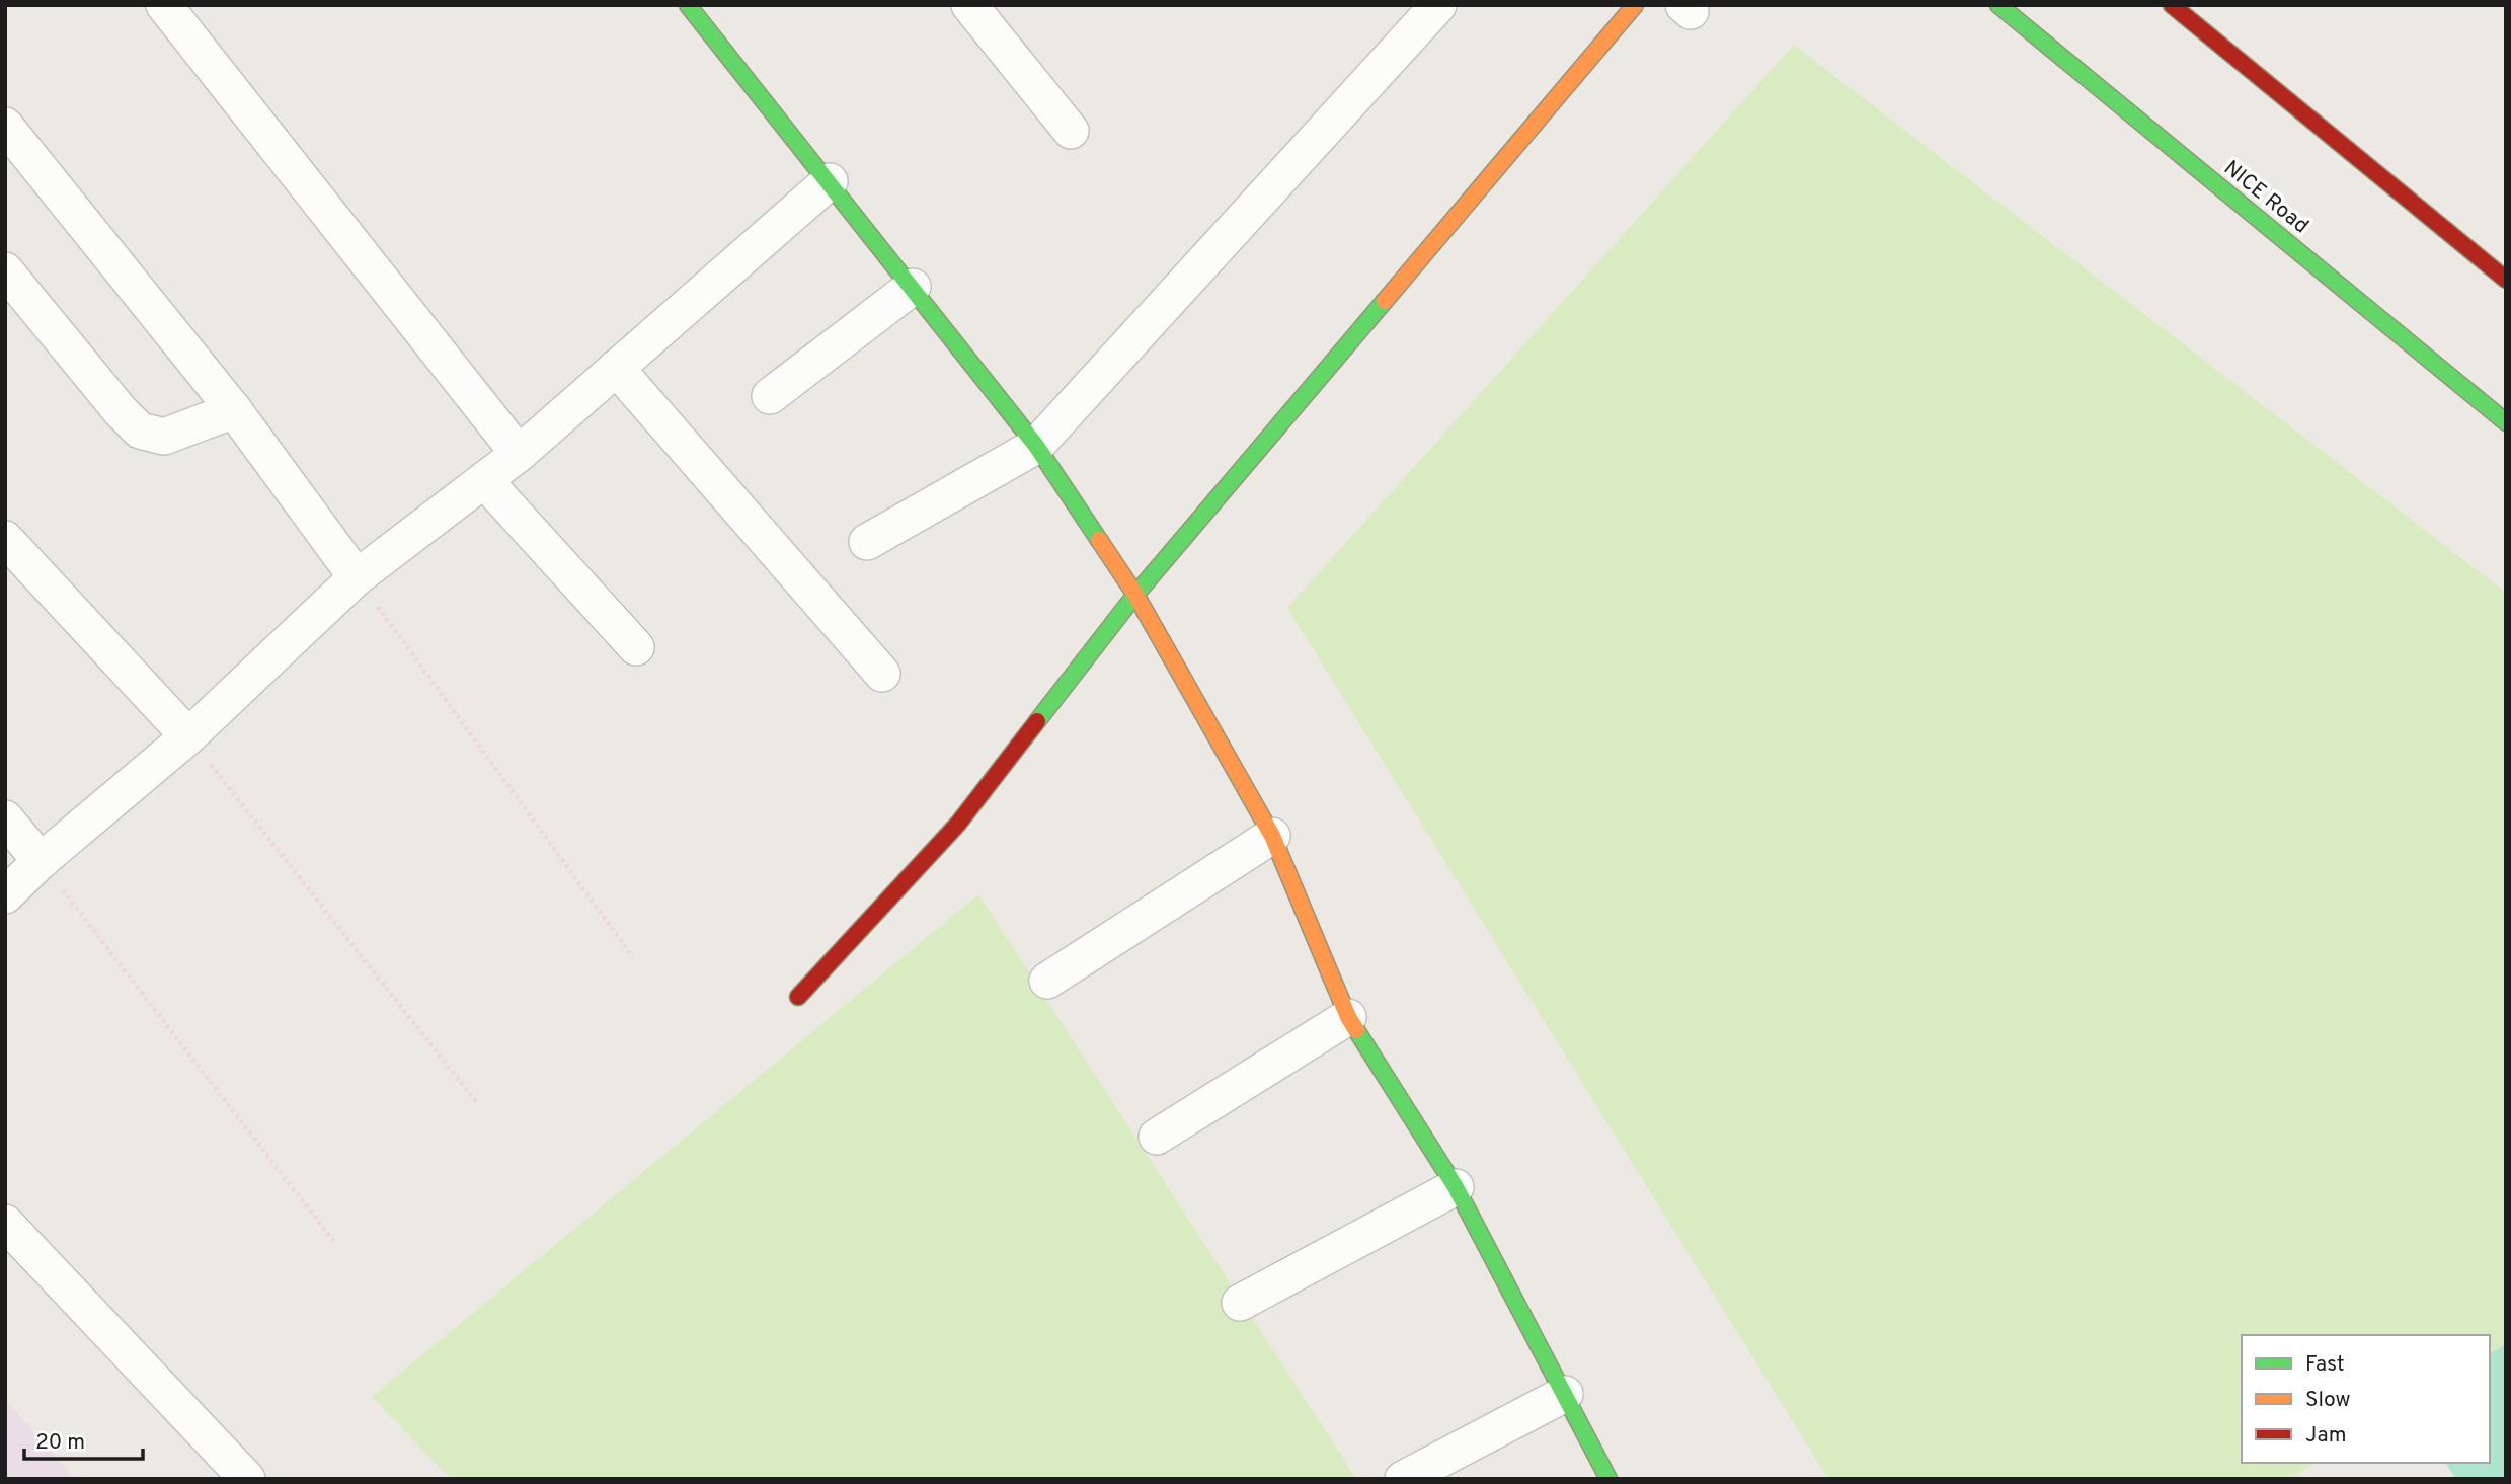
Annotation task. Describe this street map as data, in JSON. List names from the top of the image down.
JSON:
{
  "streets": {
    "main road": ["NICE Road"]
  },
  "legend": ["Fast", "Slow", "Jam"],
  "scale_bar": "20 m"
}
